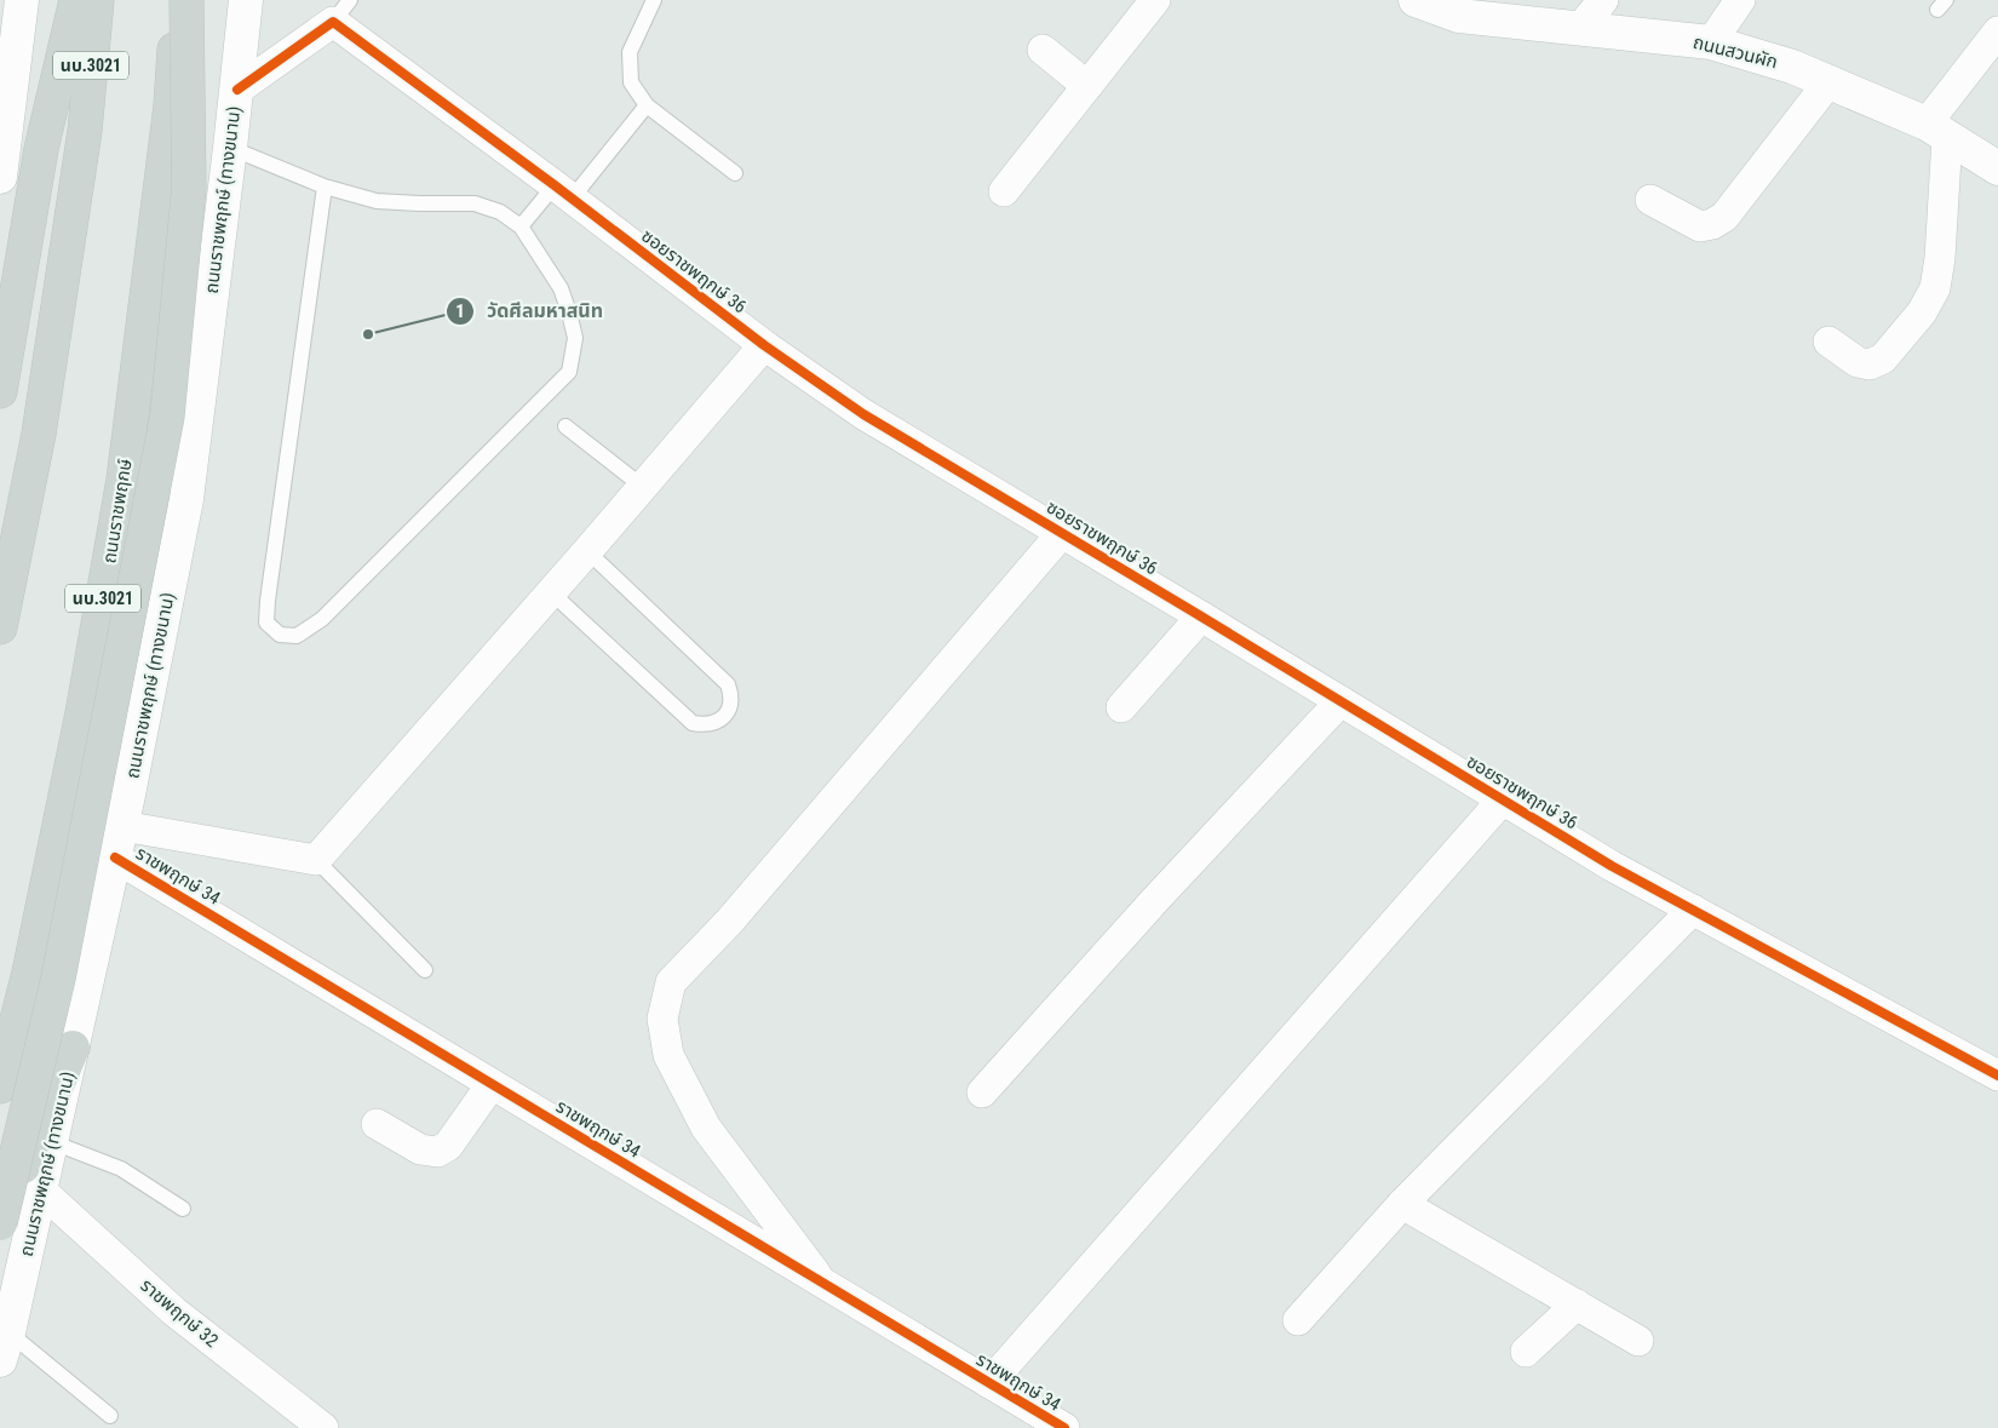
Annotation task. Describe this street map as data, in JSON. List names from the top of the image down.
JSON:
{
  "streets": {
    "main road": [
      "ถนนสวนผัก",
      "นบ.3021",
      "ถนนราชพฤกษ์ (ทางขนาน)",
      "ถนนราชพฤกษ์"
    ],
    "street": ["ซอยราชพฤกษ์ 36", "ราชพฤกษ์ 34", "ราชพฤกษ์ 32"]
  },
  "crossings": [
    ["ถนนราชพฤกษ์ (ทางขนาน)", "ซอยราชพฤกษ์ 36"],
    ["ถนนราชพฤกษ์ (ทางขนาน)", "ราชพฤกษ์ 34"],
    ["ถนนราชพฤกษ์ (ทางขนาน)", "ราชพฤกษ์ 32"]
  ],
  "places": ["วัดศีลมหาสนิท"]
}
